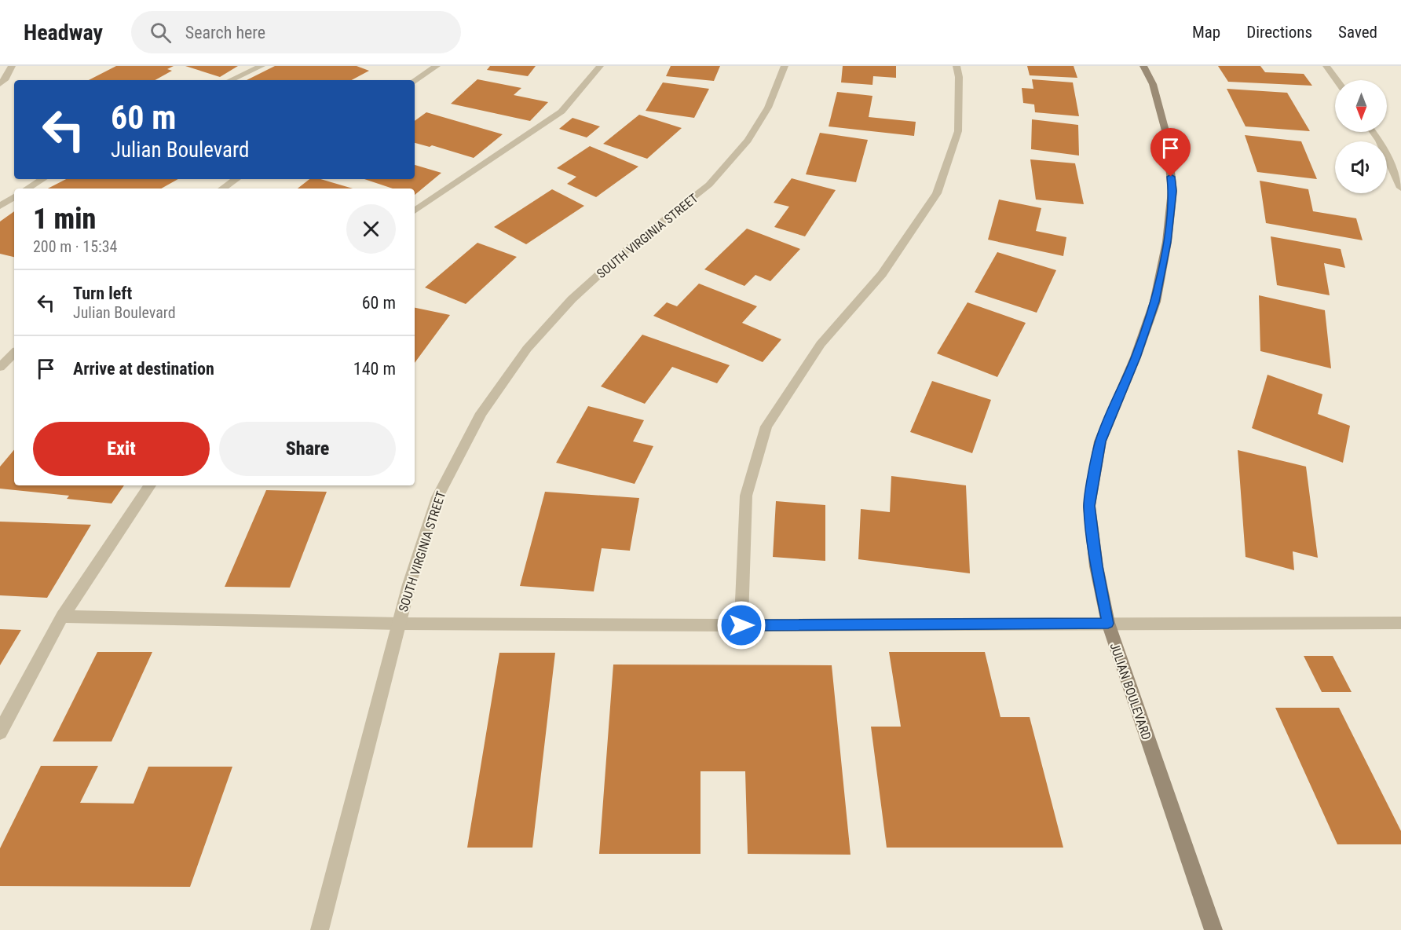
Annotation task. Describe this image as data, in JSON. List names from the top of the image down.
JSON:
{
  "streets": {
    "main road": ["JULIAN BOULEVARD"],
    "street": ["SOUTH VIRGINIA STREET"]
  },
  "north": "bottom",
  "page": {
    "header": "Headway",
    "search": "Search here",
    "nav": ["Map", "Directions", "Saved"],
    "turn": ["60 m", "Julian Boulevard"],
    "heading": ["1 min", "200 m · 15:34"],
    "list": [
      {
        "name": "Turn left",
        "note": "Julian Boulevard",
        "value": "60 m"
      },
      {
        "name": "Arrive at destination",
        "value": "140 m"
      }
    ],
    "buttons": ["Exit", "Share"]
  }
}
